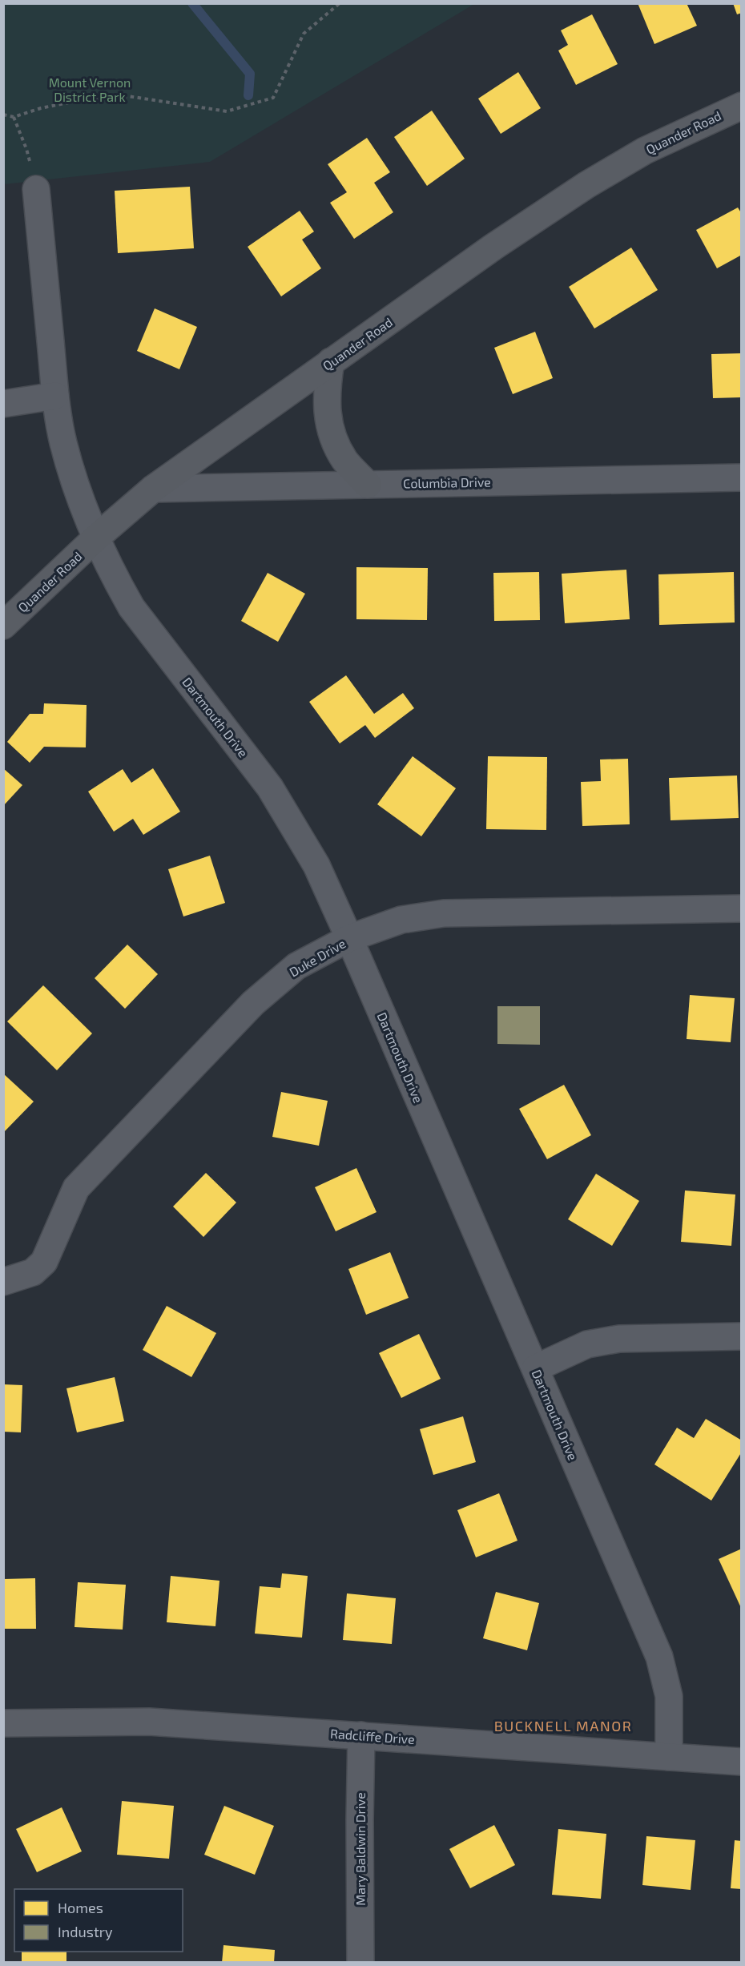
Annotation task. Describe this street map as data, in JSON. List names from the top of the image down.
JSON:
{
  "streets": {
    "street": [
      "Quander Road",
      "Columbia Drive",
      "Dartmouth Drive",
      "Duke Drive",
      "Radcliffe Drive",
      "Mary Baldwin Drive"
    ]
  },
  "crossings": [
    ["Quander Road", "Columbia Drive"],
    ["Quander Road", "Dartmouth Drive"],
    ["Dartmouth Drive", "Duke Drive"],
    ["Dartmouth Drive", "Radcliffe Drive"],
    ["Radcliffe Drive", "Mary Baldwin Drive"]
  ],
  "districts": ["BUCKNELL MANOR"],
  "parks": ["Mount Vernon District Park"],
  "legend": ["Homes", "Industry"]
}
